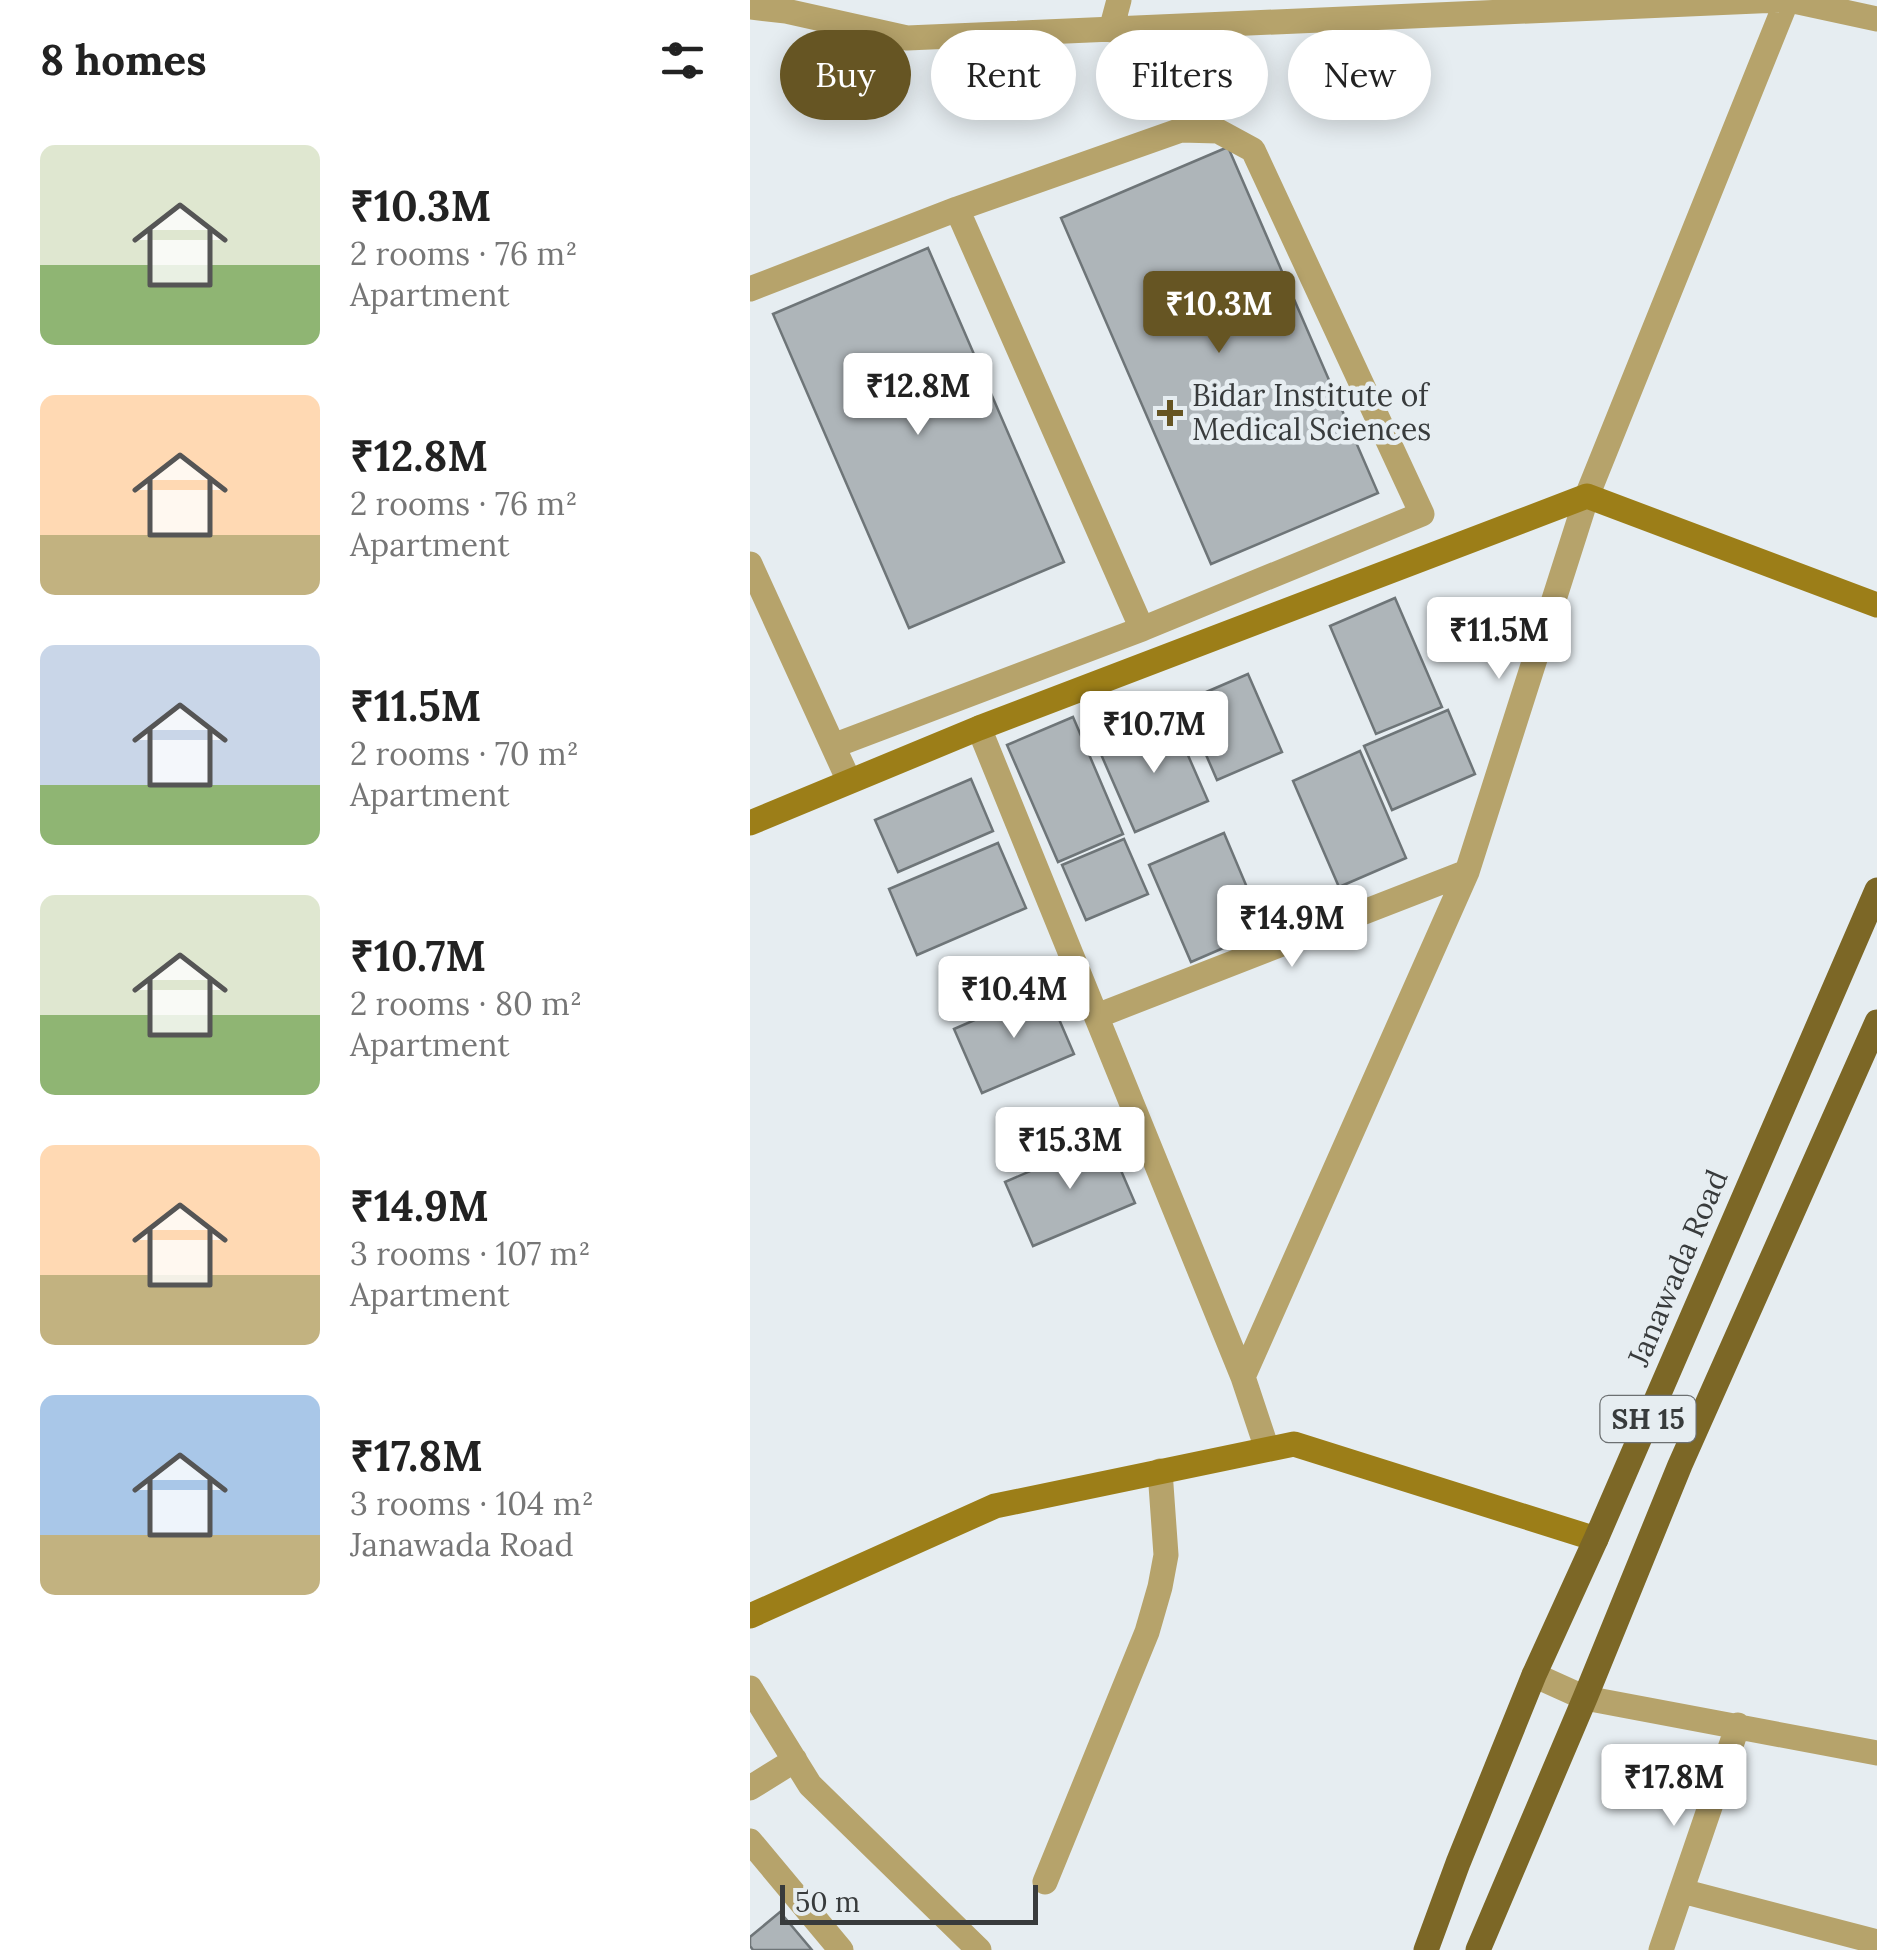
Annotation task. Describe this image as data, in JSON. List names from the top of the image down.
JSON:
{
  "streets": {
    "main road": ["Janawada Road", "SH 15"]
  },
  "places": {
    "health": ["Bidar Institute of Medical Sciences"]
  },
  "scale_bar": "50 m",
  "page": {
    "heading": "8 homes",
    "chip": [
      "Buy",
      "Rent",
      "Filters",
      "New"
    ],
    "list": [
      {
        "name": "₹10.3M",
        "note": "2 rooms · 76 m² · Apartment"
      },
      {
        "name": "₹12.8M",
        "note": "2 rooms · 76 m² · Apartment"
      },
      {
        "name": "₹11.5M",
        "note": "2 rooms · 70 m² · Apartment"
      },
      {
        "name": "₹10.7M",
        "note": "2 rooms · 80 m² · Apartment"
      },
      {
        "name": "₹14.9M",
        "note": "3 rooms · 107 m² · Apartment"
      },
      {
        "name": "₹17.8M",
        "note": "3 rooms · 104 m² · Janawada Road"
      }
    ],
    "price": [
      "₹10.3M",
      "₹12.8M",
      "₹11.5M",
      "₹10.7M",
      "₹14.9M",
      "₹10.4M",
      "₹15.3M",
      "₹17.8M"
    ],
    "scale": "50 m"
  }
}
